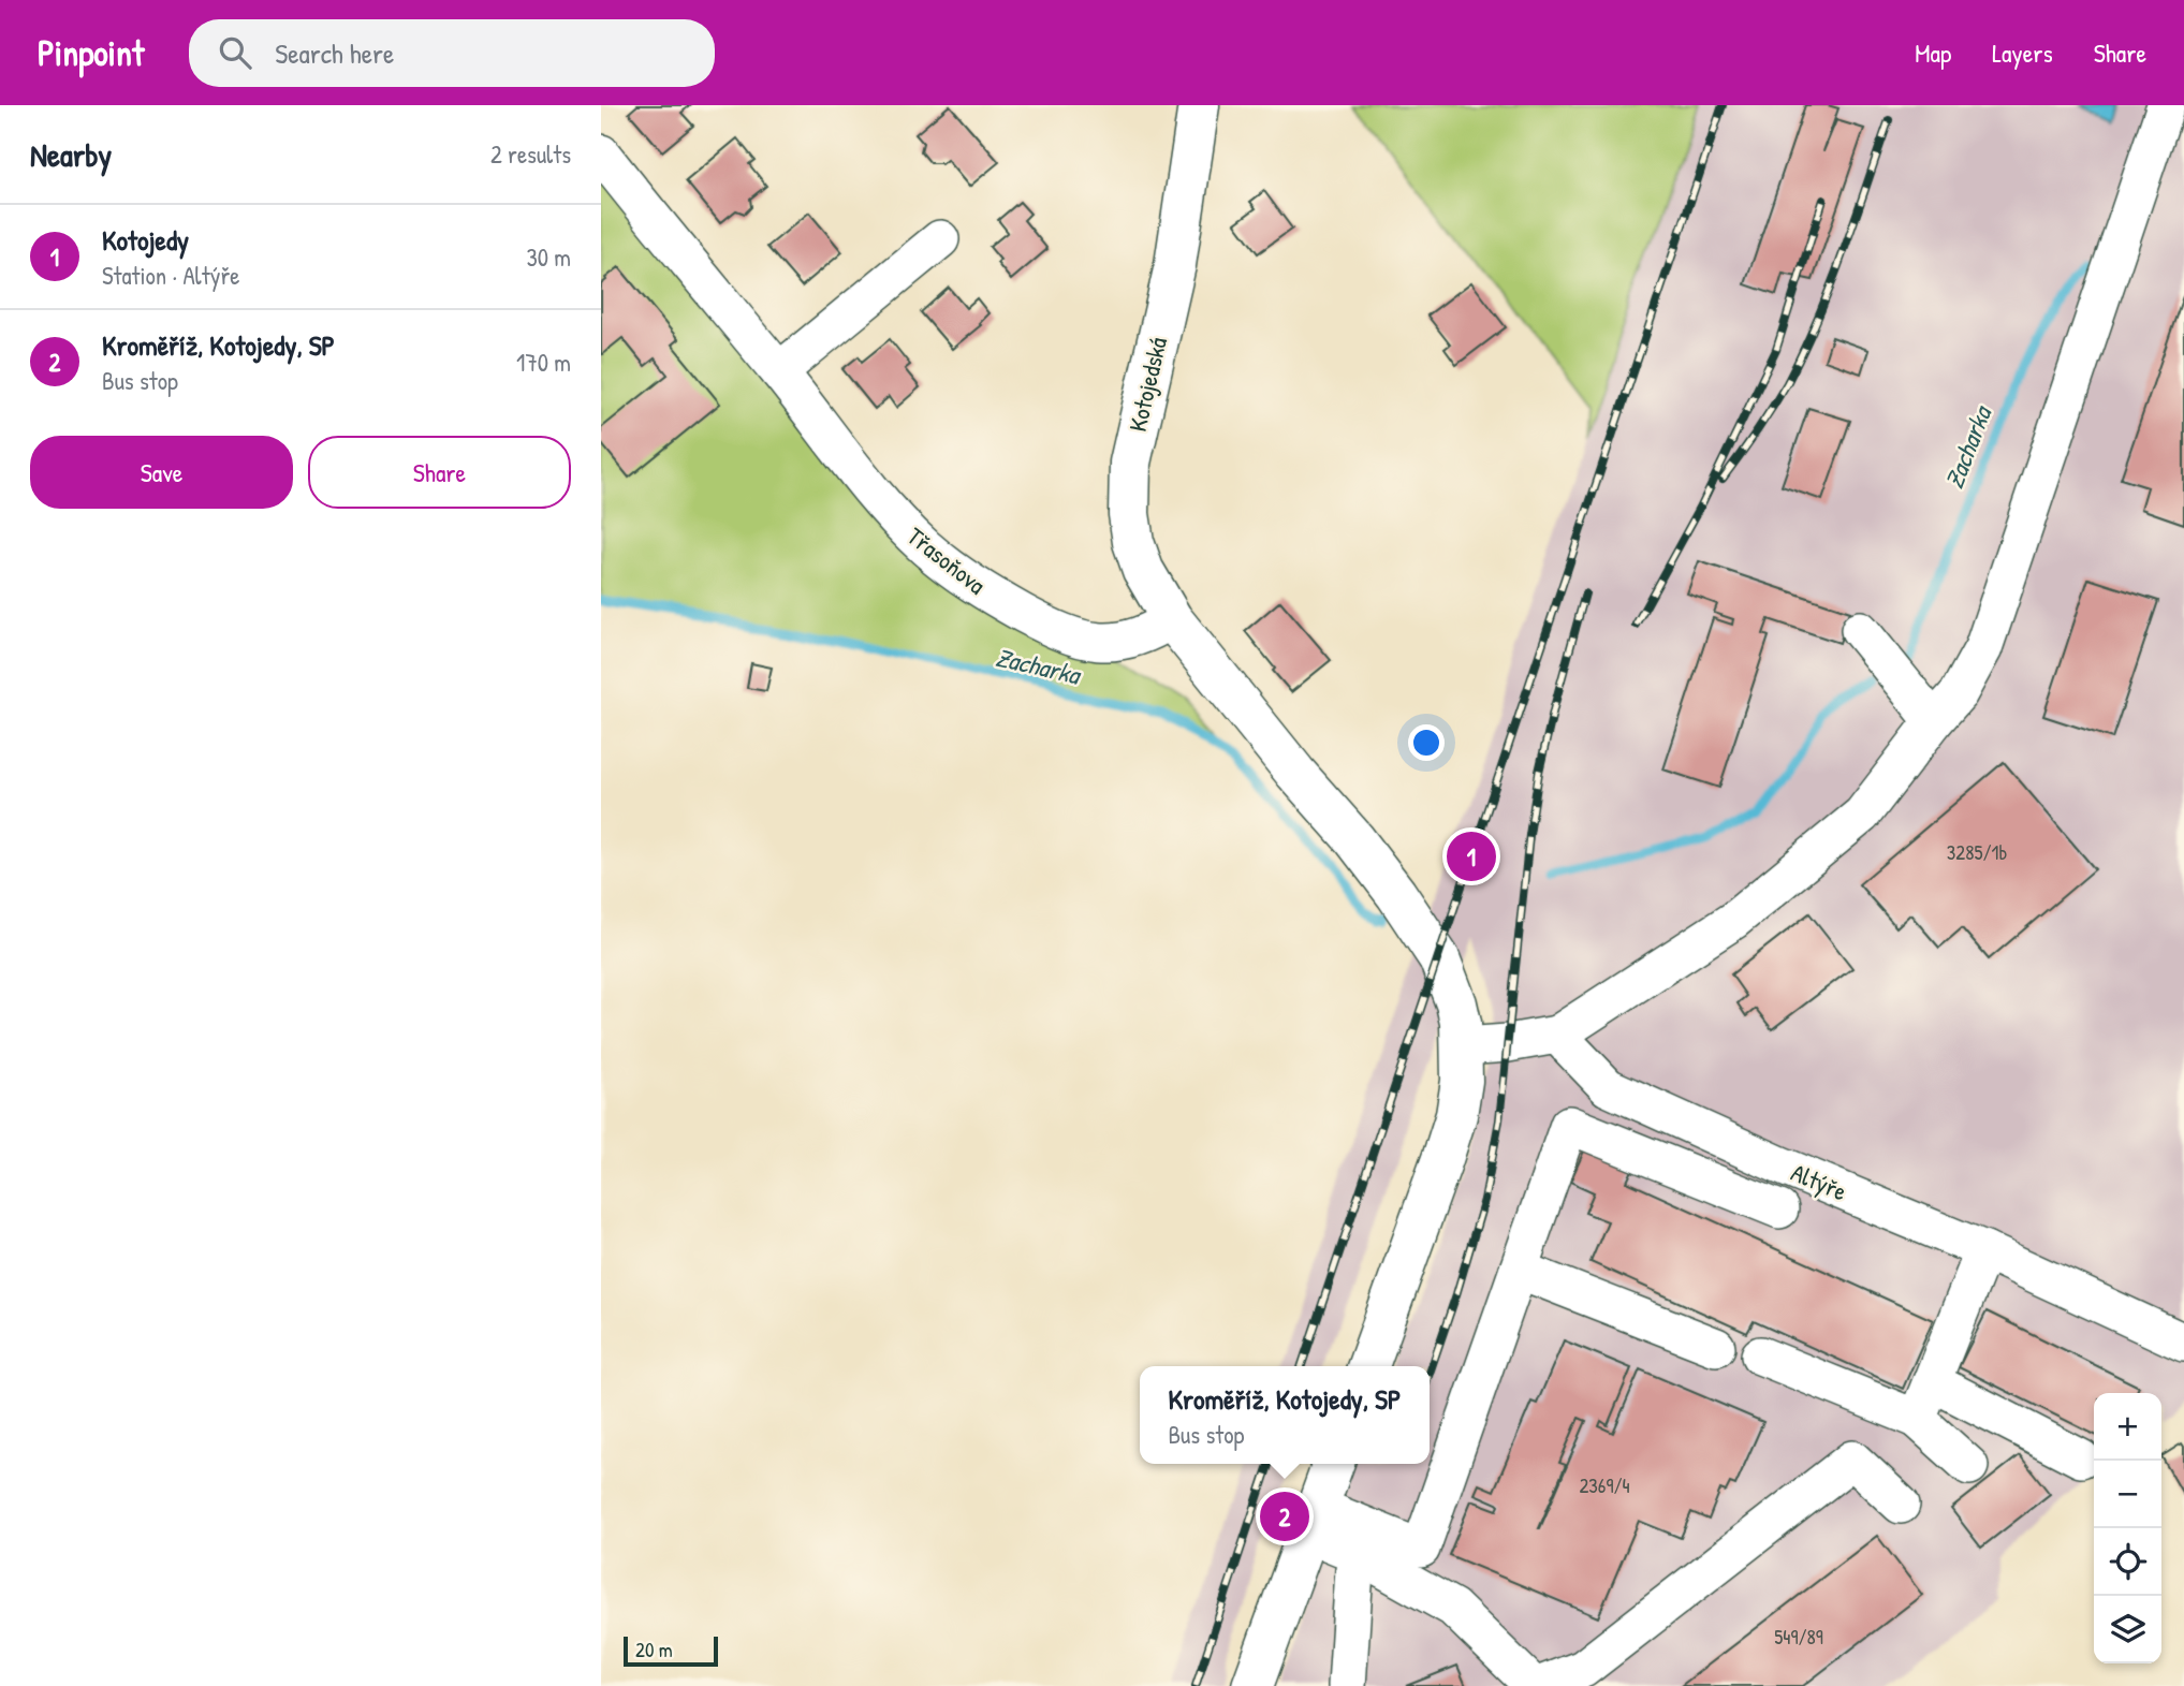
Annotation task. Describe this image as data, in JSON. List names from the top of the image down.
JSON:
{
  "streets": {
    "main road": ["Kotojedská"],
    "street": ["Třasoňova", "Altýře"]
  },
  "crossings": [
    ["Kotojedská", "Třasoňova"]
  ],
  "water": ["Zacharka"],
  "house_numbers": ["3285/1b", "2369/4", "549/89"],
  "scale_bar": "20 m",
  "page": {
    "header": "Pinpoint",
    "search": "Search here",
    "nav": ["Map", "Layers", "Share"],
    "heading": ["Nearby", "2 results"],
    "list": [
      {
        "mark": "1",
        "name": "Kotojedy",
        "note": "Station · Altýře",
        "value": "30 m"
      },
      {
        "mark": "2",
        "name": "Kroměříž, Kotojedy, SP",
        "note": "Bus stop",
        "value": "170 m"
      }
    ],
    "buttons": ["Save", "Share"],
    "pins": ["1", "2"],
    "popup": ["Kroměříž, Kotojedy, SP", "Bus stop"],
    "map_buttons": ["+", "−"],
    "scale": "20 m"
  }
}
